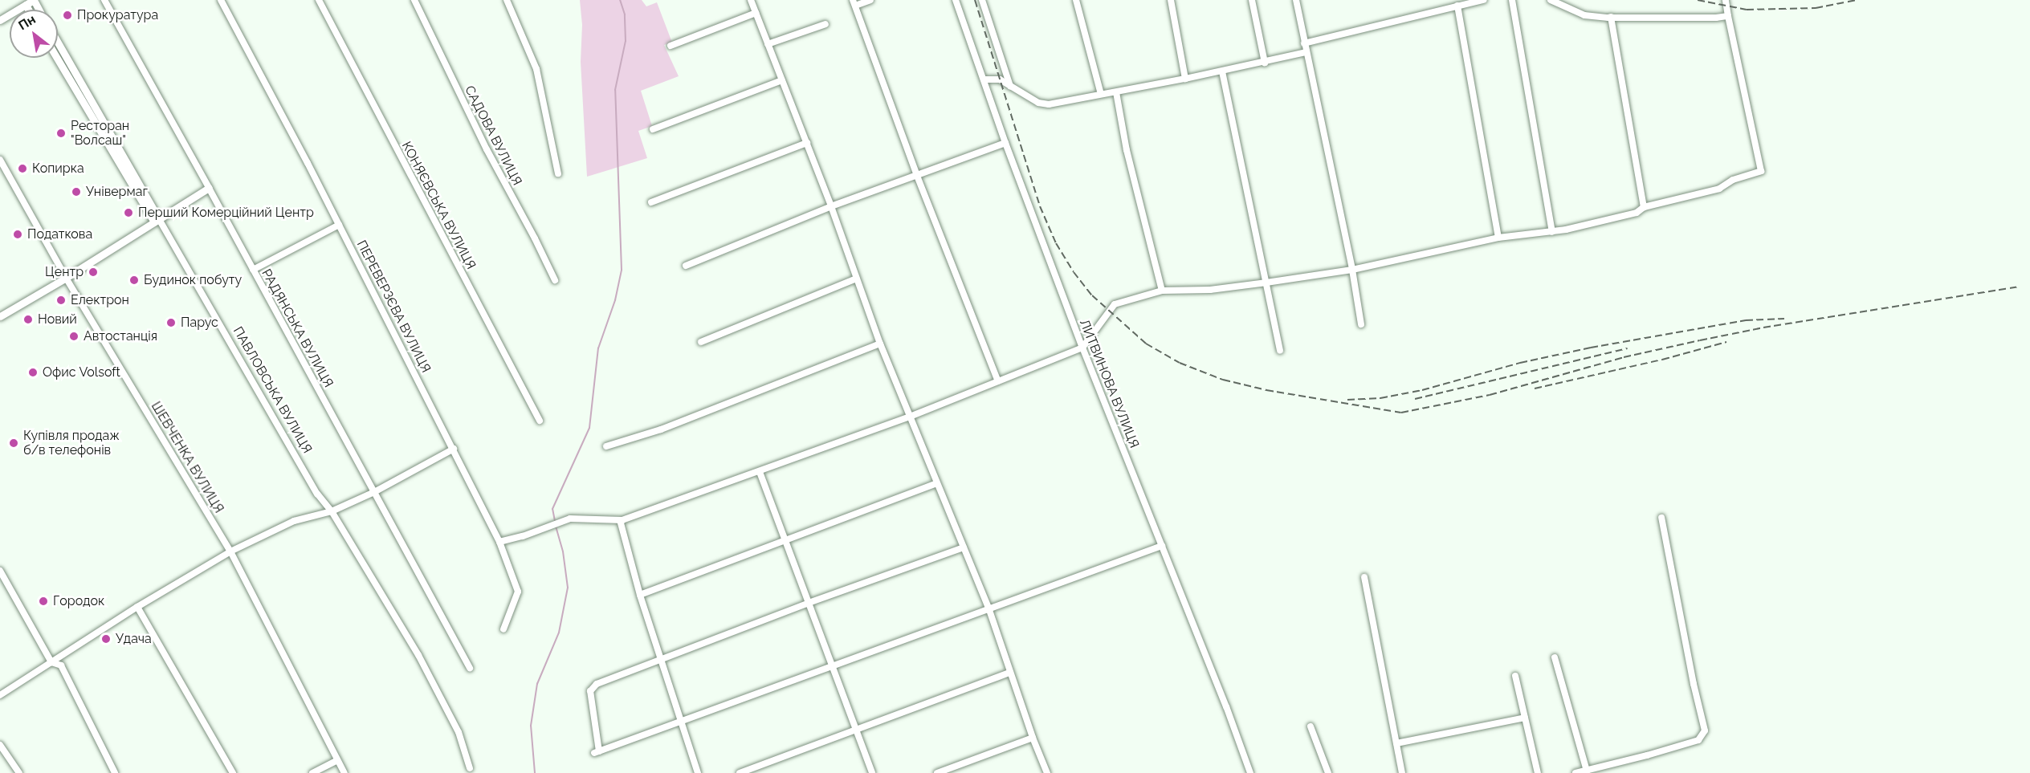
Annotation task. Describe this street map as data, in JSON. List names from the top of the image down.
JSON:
{
  "streets": {
    "street": [
      "САДОВА ВУЛИЦЯ",
      "КОНЯЄВСЬКА ВУЛИЦЯ",
      "ПЕРЕВЕРЗЄВА ВУЛИЦЯ",
      "РАДЯНСЬКА ВУЛИЦЯ",
      "ЛИТВИНОВА ВУЛИЦЯ",
      "ПАВЛОВСЬКА ВУЛИЦЯ",
      "ШЕВЧЕНКА ВУЛИЦЯ"
    ]
  },
  "places": [
    "Прокуратура",
    "Ресторан \"Волсаш\"",
    "Копирка",
    "Універмаг",
    "Перший Комерційний Центр",
    "Податкова",
    "Центр",
    "Будинок побуту",
    "Електрон",
    "Новий",
    "Парус",
    "Автостанція",
    "Офис Volsoft",
    "Купівля продаж б/в телефонів",
    "Городок",
    "Удача"
  ],
  "north": "top left"
}
